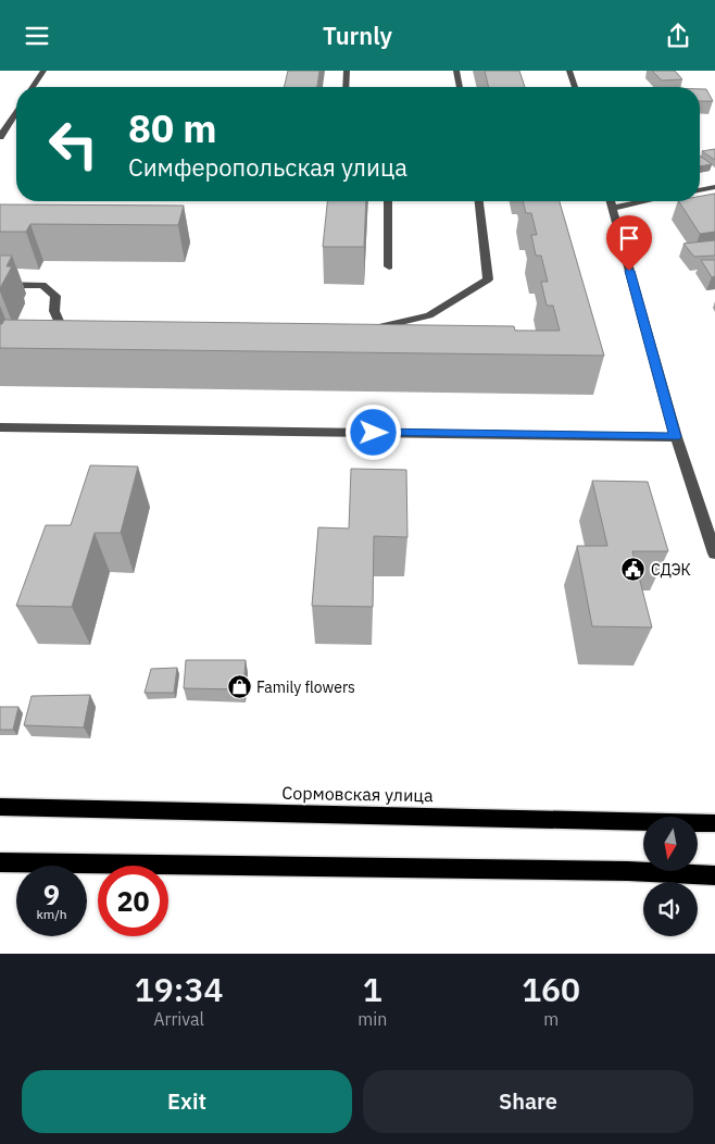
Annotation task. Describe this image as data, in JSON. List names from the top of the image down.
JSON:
{
  "streets": {
    "main road": ["Сормовская улица"]
  },
  "places": {
    "public building": ["СДЭК"],
    "shop": ["Family flowers"]
  },
  "north": "bottom",
  "page": {
    "header": "Turnly",
    "turn": ["80 m", "Симферопольская улица"],
    "speed": "9 km/h",
    "limit": "20",
    "eta": [
      "19:34",
      "Arrival",
      "1",
      "min",
      "160",
      "m"
    ],
    "buttons": ["Exit", "Share"]
  }
}
